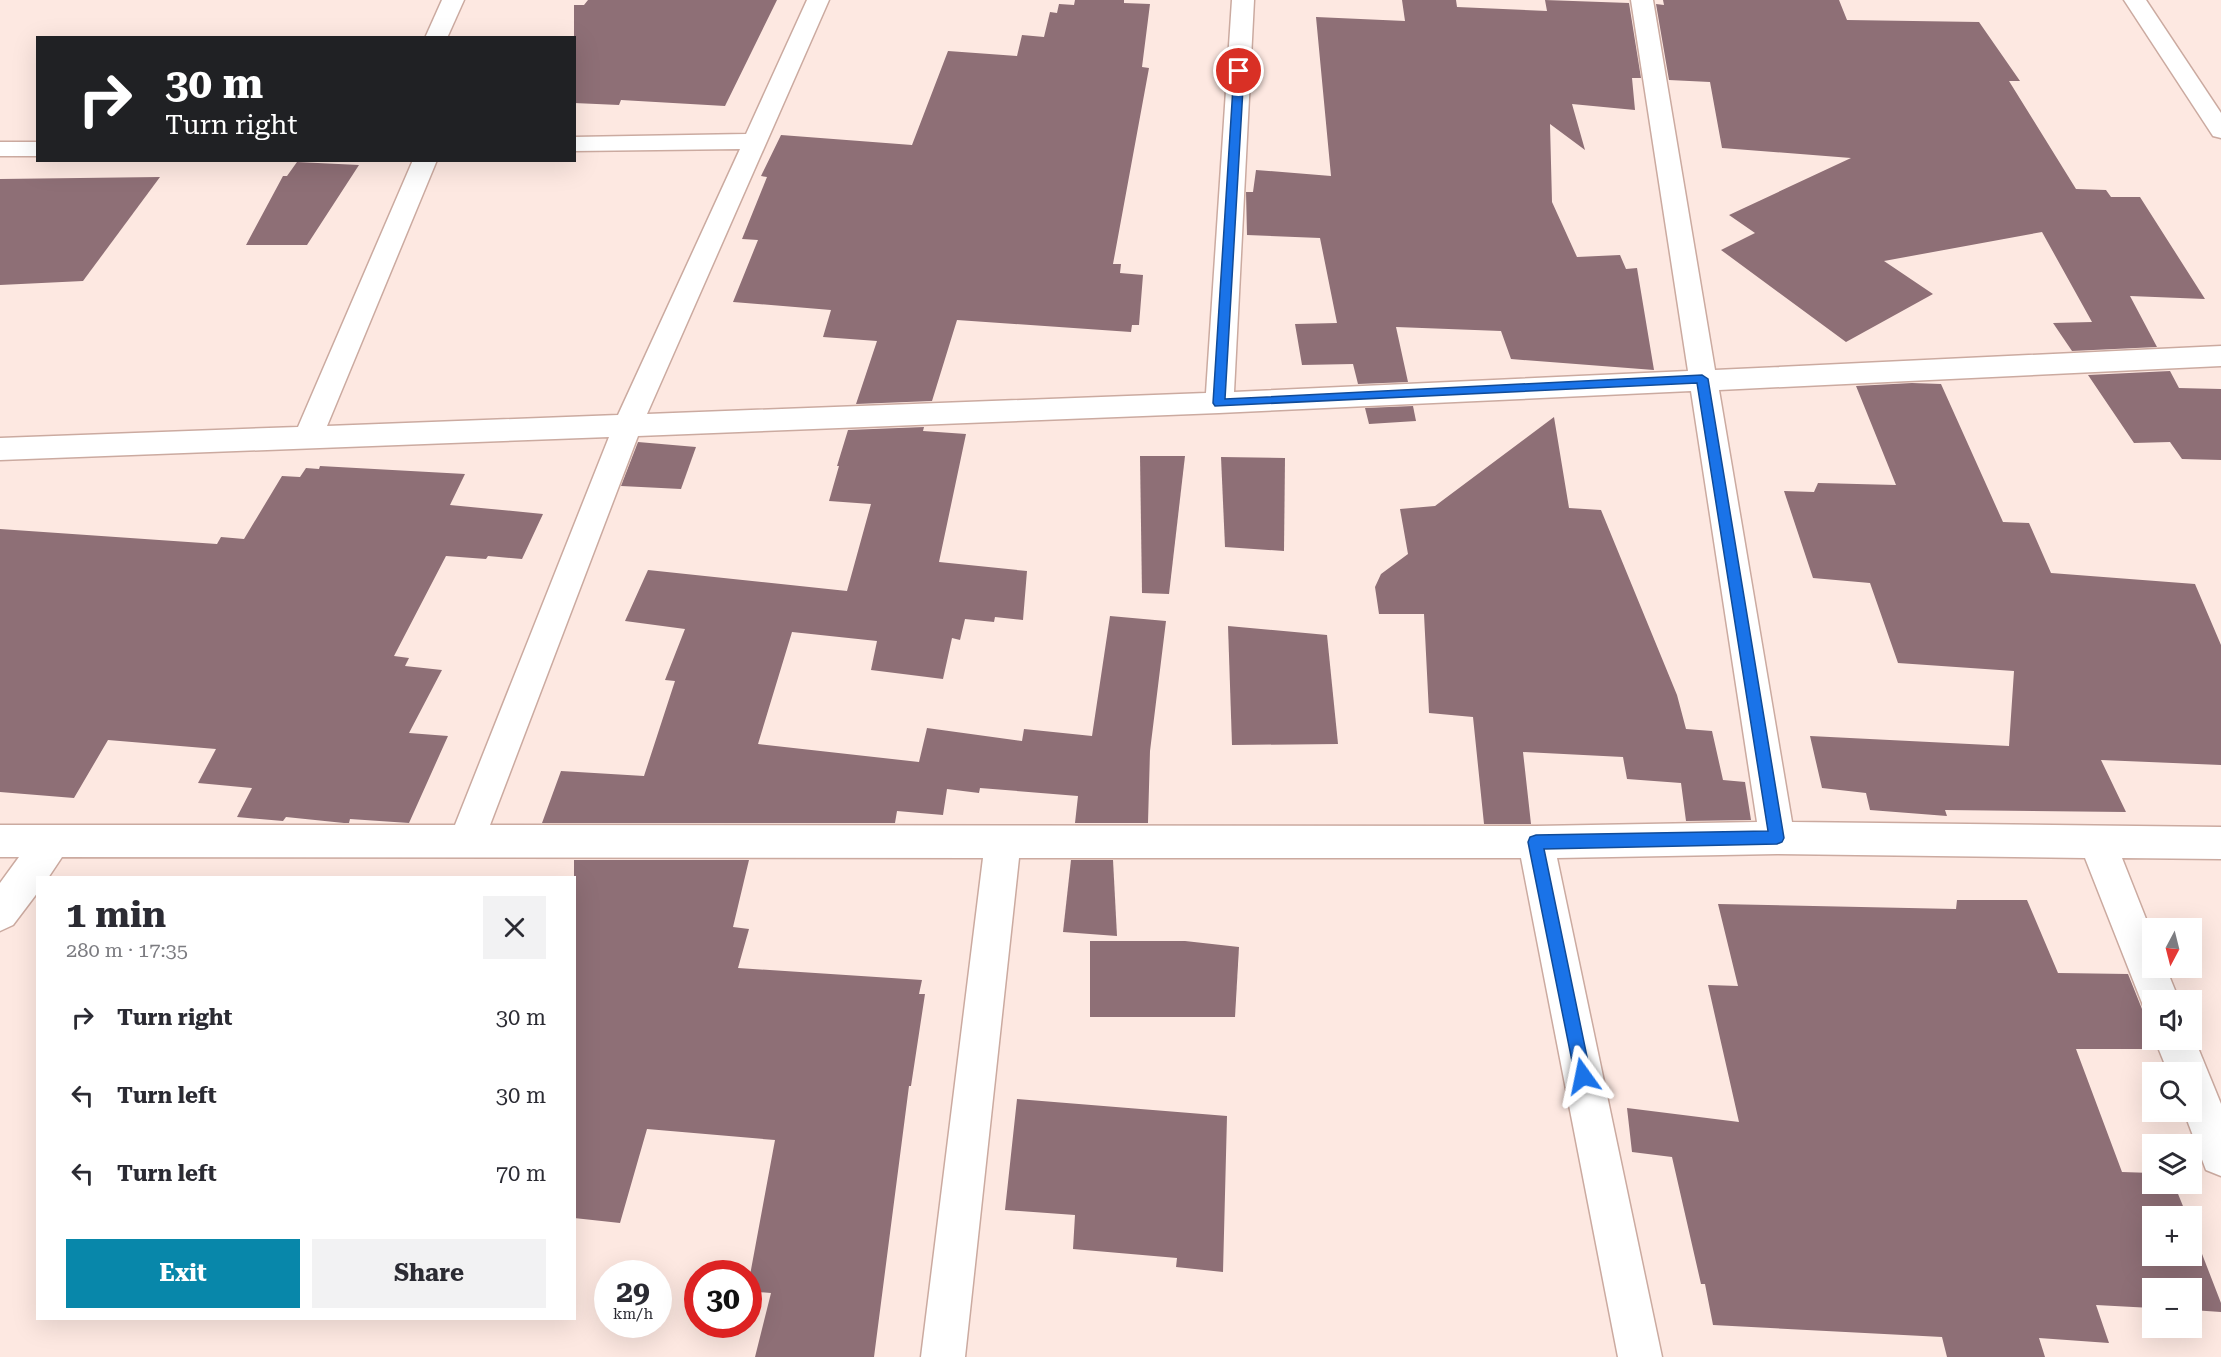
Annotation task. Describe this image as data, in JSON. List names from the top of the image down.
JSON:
{
  "north": "bottom",
  "page": {
    "turn": ["30 m", "Turn right"],
    "heading": ["1 min", "280 m · 17:35"],
    "map_buttons": ["+", "−"],
    "list": [
      {
        "name": "Turn right",
        "value": "30 m"
      },
      {
        "name": "Turn left",
        "value": "30 m"
      },
      {
        "name": "Turn left",
        "value": "70 m"
      }
    ],
    "buttons": ["Exit", "Share"],
    "speed": "29 km/h",
    "limit": "30"
  }
}
